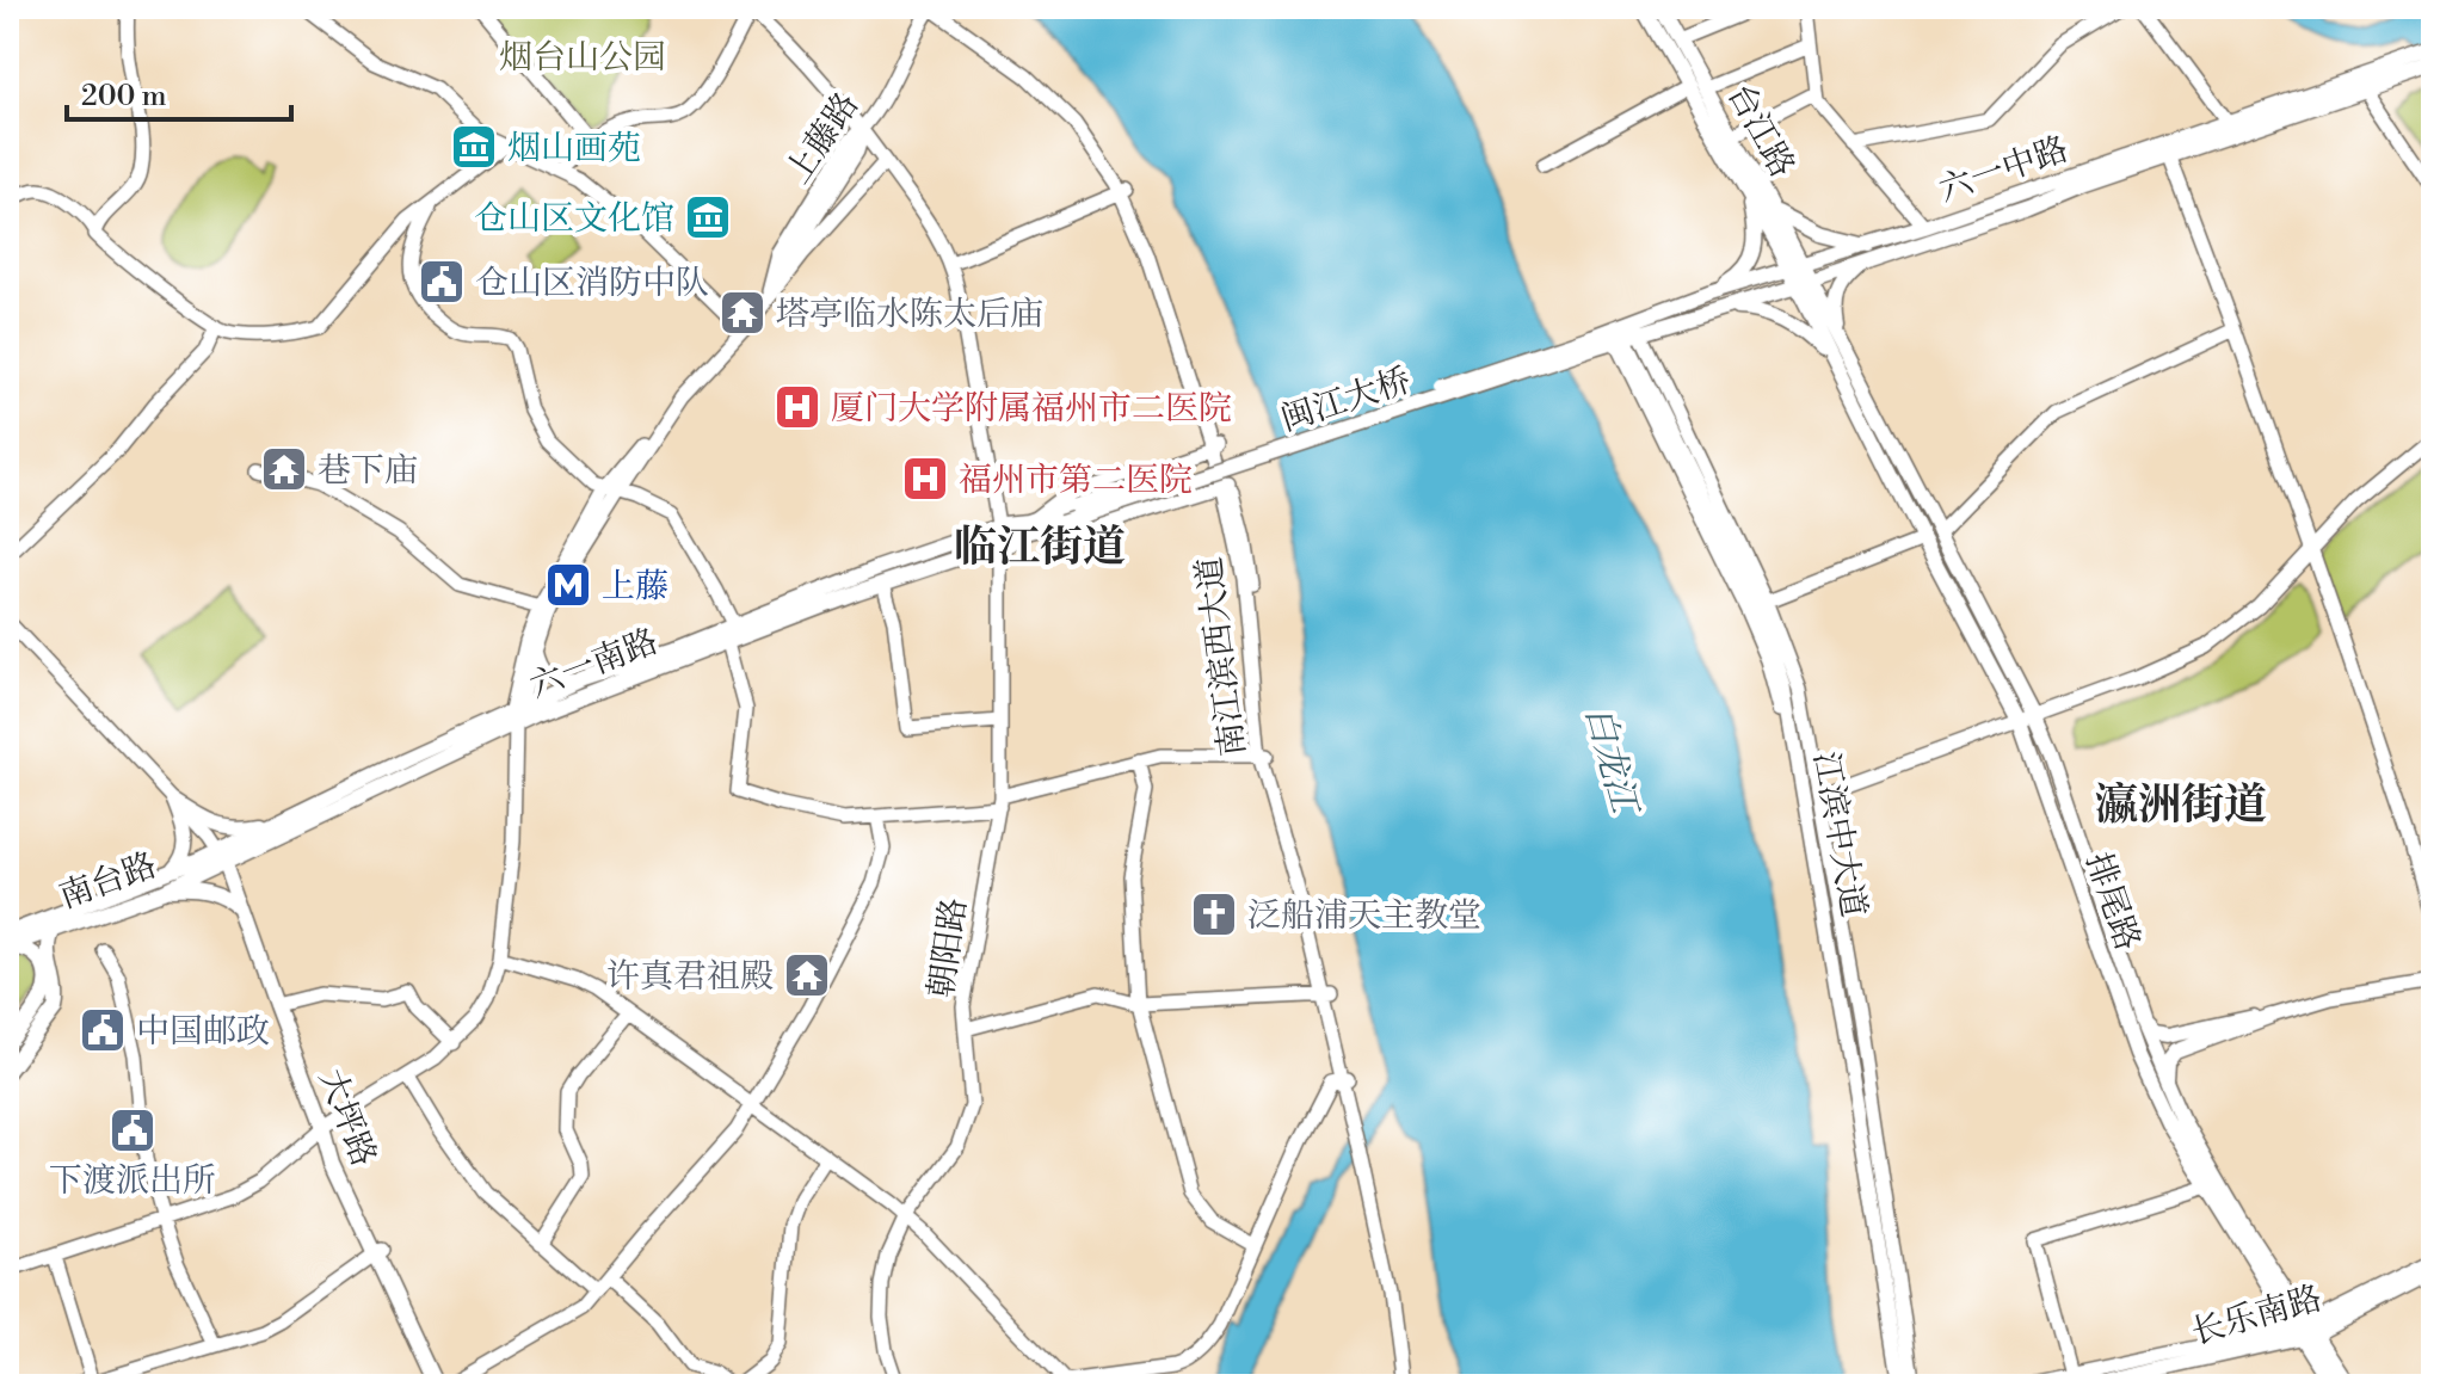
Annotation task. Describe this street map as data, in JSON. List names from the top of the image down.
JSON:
{
  "streets": {
    "main road": [
      "台江路",
      "六一中路",
      "闽江大桥",
      "六一南路",
      "南台路",
      "排尾路",
      "大坪路"
    ],
    "street": [
      "上藤路",
      "南江滨西大道",
      "江滨中大道",
      "朝阳路",
      "长乐南路"
    ]
  },
  "crossings": [
    ["台江路", "六一中路"],
    ["台江路", "排尾路"],
    ["上藤路", "南江滨西大道"],
    ["六一中路", "江滨中大道"],
    ["六一中路", "排尾路"],
    ["六一南路", "南台路"],
    ["六一南路", "朝阳路"],
    ["六一南路", "大坪路"],
    ["南台路", "大坪路"],
    ["排尾路", "长乐南路"]
  ],
  "districts": ["临江街道", "瀛洲街道"],
  "water": ["白龙江"],
  "parks": ["烟台山公园"],
  "places": {
    "museum": ["烟山画苑", "仓山区文化馆"],
    "public building": ["仓山区消防中队", "中国邮政", "下渡派出所"],
    "temple": ["塔亭临水陈太后庙", "巷下庙", "许真君祖殿"],
    "hospital": ["厦门大学附属福州市二医院", "福州市第二医院"],
    "metro station": ["上藤"],
    "church": ["泛船浦天主教堂"]
  },
  "scale_bar": "200 m"
}
